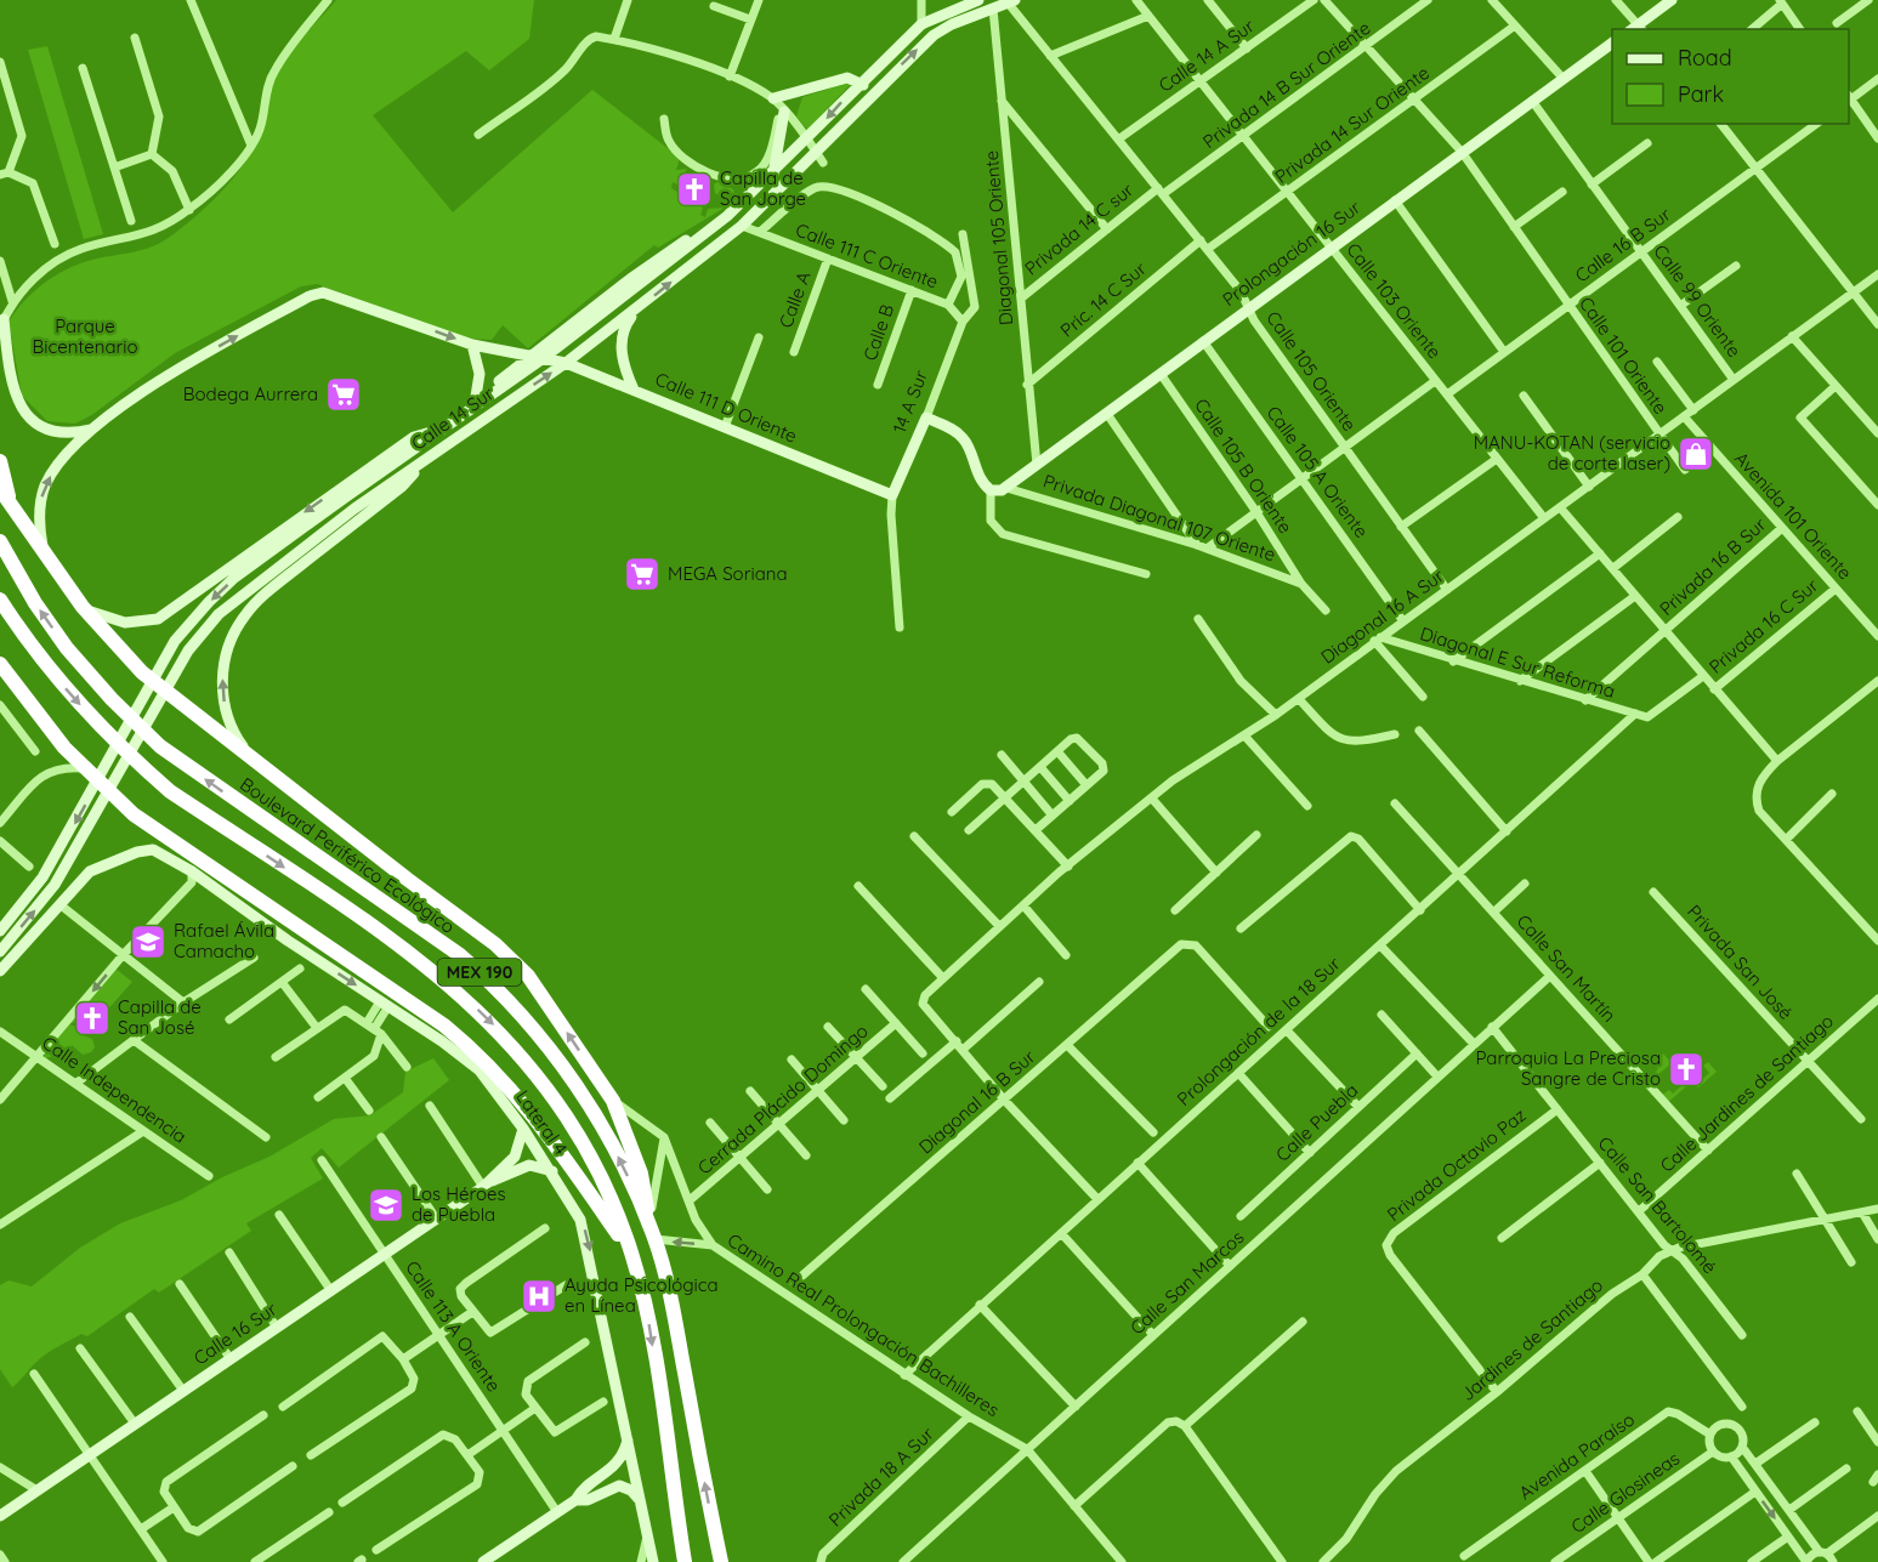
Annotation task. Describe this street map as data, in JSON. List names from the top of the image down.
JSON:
{
  "streets": {
    "highway": ["Boulevard Periférico Ecológico", "MEX 190"],
    "street": [
      "Calle 14 A Sur",
      "Privada 14 B Sur Oriente",
      "Privada 14 Sur Oriente",
      "Privada 14 C sur",
      "Diagonal 105 Oriente",
      "Calle 16 B Sur",
      "Prolongación 16 Sur",
      "Calle 111 C Oriente",
      "Calle A",
      "Pric. 14 C Sur",
      "Calle 103 Oriente",
      "Calle 99 Oriente",
      "Calle B",
      "Calle 101 Oriente",
      "Calle 105 Oriente",
      "14 A Sur",
      "Calle 111 D Oriente",
      "Calle 14 Sur",
      "Calle 105 B Oriente",
      "Calle 105 A Oriente",
      "Avenida 101 Oriente",
      "Privada Diagonal 107 Oriente",
      "Privada 16 B Sur",
      "Diagonal 16 A Sur",
      "Privada 16 C Sur",
      "Diagonal E Sur Reforma",
      "Privada San José",
      "Calle San Martín",
      "Prolongación de la 18 Sur",
      "Calle Independencia",
      "Calle Jardines de Santiago",
      "Cerrada Plácido Domingo",
      "Diagonal 16 B Sur",
      "Lateral 4",
      "Calle Puebla",
      "Privada Octavio Paz",
      "Calle San Bartolomé",
      "Calle San Marcos",
      "Camino Real Prolongación Bachilleres",
      "Calle 113 A Oriente",
      "Calle 16 Sur",
      "Jardines de Santiago",
      "Avenida Paraíso",
      "Privada 18 A Sur",
      "Calle Glosineas"
    ]
  },
  "crossings": [
    ["Calle 14 A Sur", "Calle 103 Oriente"],
    ["Calle 14 A Sur", "Calle 105 Oriente"],
    ["Privada 14 B Sur Oriente", "Privada 14 C sur"],
    ["Privada 14 B Sur Oriente", "Calle 103 Oriente"],
    ["Privada 14 B Sur Oriente", "Calle 105 Oriente"],
    ["Privada 14 Sur Oriente", "Calle 103 Oriente"],
    ["Privada 14 Sur Oriente", "Calle 105 Oriente"],
    ["Privada 14 C sur", "Diagonal 105 Oriente"],
    ["Privada 14 C sur", "Calle 105 Oriente"],
    ["Diagonal 105 Oriente", "Prolongación 16 Sur"],
    ["Diagonal 105 Oriente", "Pric. 14 C Sur"],
    ["Diagonal 105 Oriente", "Calle 14 Sur"],
    ["Calle 16 B Sur", "Calle 103 Oriente"],
    ["Calle 16 B Sur", "Calle 99 Oriente"],
    ["Calle 16 B Sur", "Calle 101 Oriente"],
    ["Prolongación 16 Sur", "Calle 103 Oriente"],
    ["Prolongación 16 Sur", "Calle 99 Oriente"],
    ["Prolongación 16 Sur", "Calle 101 Oriente"],
    ["Prolongación 16 Sur", "Calle 105 Oriente"],
    ["Prolongación 16 Sur", "Calle 105 B Oriente"],
    ["Prolongación 16 Sur", "Calle 105 A Oriente"],
    ["Prolongación 16 Sur", "Privada Diagonal 107 Oriente"],
    ["Calle 111 C Oriente", "Calle A"],
    ["Calle 111 C Oriente", "Calle B"],
    ["Calle 111 C Oriente", "14 A Sur"],
    ["Calle 111 C Oriente", "Calle 14 Sur"],
    ["Pric. 14 C Sur", "Calle 105 Oriente"],
    ["Calle 103 Oriente", "Diagonal 16 A Sur"],
    ["Calle 99 Oriente", "Diagonal 16 A Sur"],
    ["Calle 101 Oriente", "Diagonal 16 A Sur"],
    ["Calle 105 Oriente", "Calle 14 Sur"],
    ["Calle 105 Oriente", "Diagonal 16 A Sur"],
    ["14 A Sur", "Calle 111 D Oriente"],
    ["Calle 111 D Oriente", "Calle 14 Sur"],
    ["Calle 105 B Oriente", "Privada Diagonal 107 Oriente"],
    ["Calle 105 A Oriente", "Diagonal 16 A Sur"],
    ["Avenida 101 Oriente", "Privada 16 B Sur"],
    ["Avenida 101 Oriente", "Diagonal 16 A Sur"],
    ["Avenida 101 Oriente", "Privada 16 C Sur"],
    ["Privada 16 B Sur", "Diagonal E Sur Reforma"],
    ["Diagonal 16 A Sur", "Diagonal E Sur Reforma"],
    ["Diagonal E Sur Reforma", "Prolongación de la 18 Sur"],
    ["Privada San José", "Calle Jardines de Santiago"],
    ["Calle San Martín", "Prolongación de la 18 Sur"],
    ["Calle San Martín", "Calle Jardines de Santiago"],
    ["Calle San Martín", "Calle San Marcos"],
    ["Prolongación de la 18 Sur", "Camino Real Prolongación Bachilleres"],
    ["Calle Jardines de Santiago", "Calle San Bartolomé"],
    ["Cerrada Plácido Domingo", "Camino Real Prolongación Bachilleres"],
    ["Lateral 4", "Calle 16 Sur"],
    ["Privada Octavio Paz", "Calle San Bartolomé"],
    ["Privada Octavio Paz", "Jardines de Santiago"],
    ["Calle San Bartolomé", "Calle San Marcos"],
    ["Calle San Bartolomé", "Jardines de Santiago"],
    ["Calle San Marcos", "Camino Real Prolongación Bachilleres"],
    ["Camino Real Prolongación Bachilleres", "Privada 18 A Sur"],
    ["Calle 113 A Oriente", "Calle 16 Sur"],
    ["Avenida Paraíso", "Calle Glosineas"]
  ],
  "one_way": ["Calle 111 D Oriente", "Lateral 4"],
  "parks": ["Parque Bicentenario"],
  "places": {
    "church": ["Capilla de San Jorge", "Capilla de San José", "Parroquia La Preciosa Sangre de Cristo"],
    "supermarket": ["Bodega Aurrera", "MEGA Soriana"],
    "shop": ["MANU-KOTAN (servicio de corte laser)"],
    "school or university": ["Rafael Ávila Camacho", "Los Héroes de Puebla"],
    "hospital": ["Ayuda Psicológica en Línea"]
  },
  "legend": ["Road", "Park"]
}
